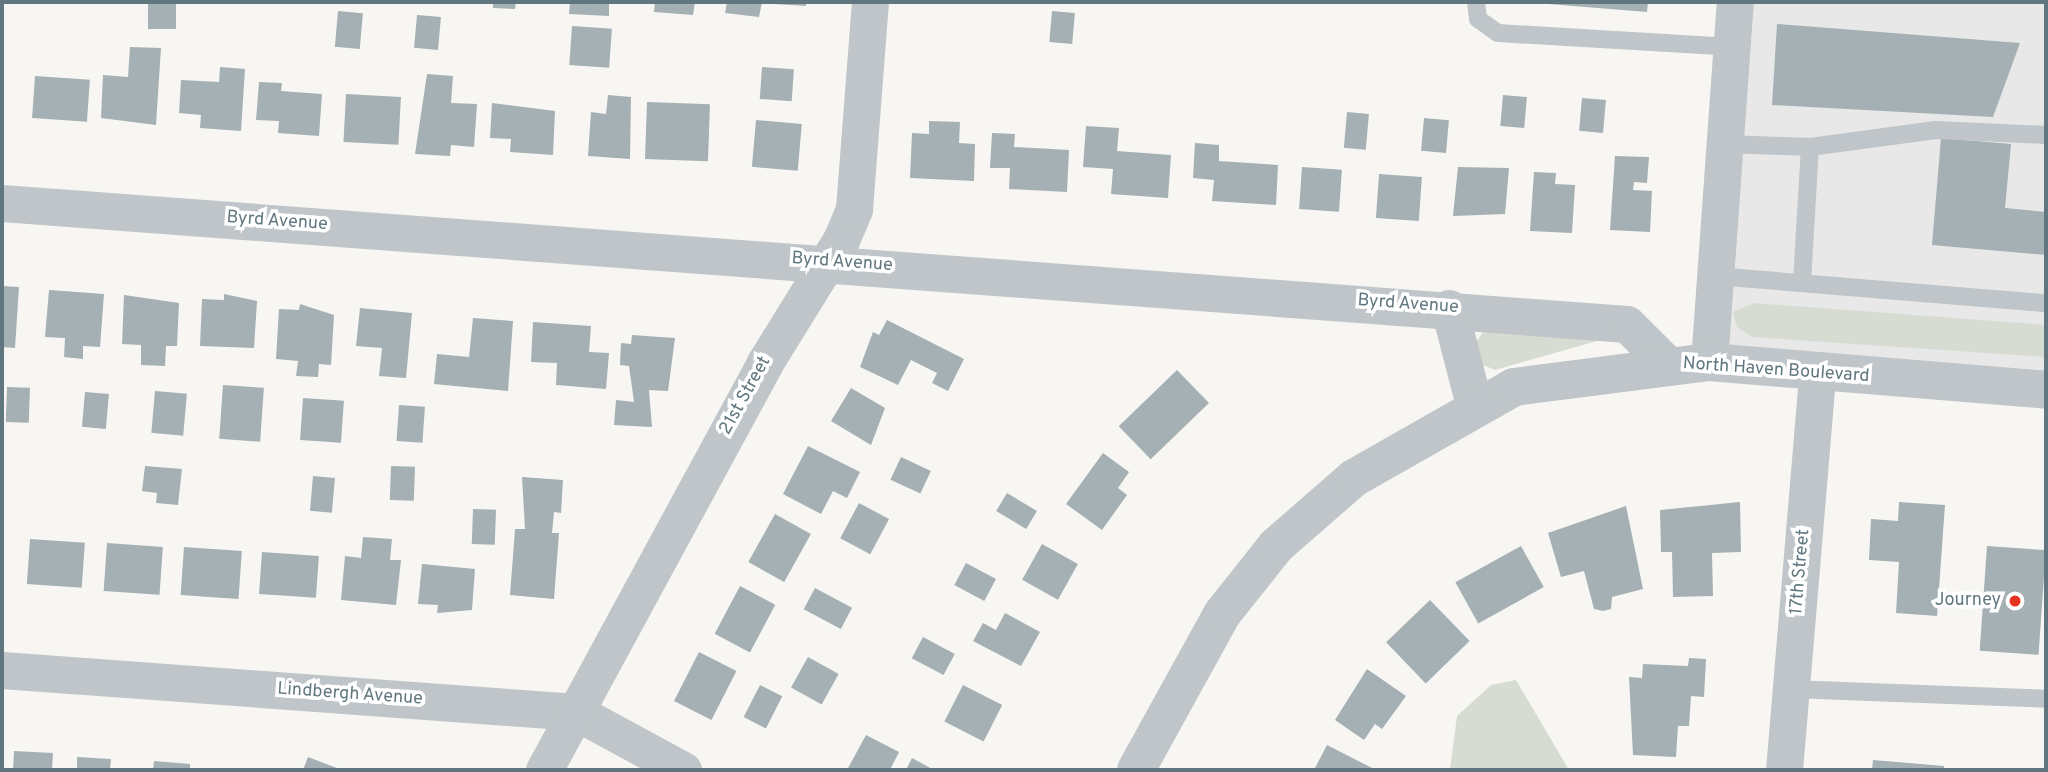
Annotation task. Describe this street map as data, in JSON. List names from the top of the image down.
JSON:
{
  "streets": {
    "street": [
      "Byrd Avenue",
      "North Haven Boulevard",
      "21st Street",
      "17th Street",
      "Lindbergh Avenue"
    ]
  },
  "crossings": [
    ["Byrd Avenue", "North Haven Boulevard"],
    ["Byrd Avenue", "21st Street"],
    ["North Haven Boulevard", "17th Street"],
    ["21st Street", "Lindbergh Avenue"]
  ],
  "places": ["Journey"]
}
